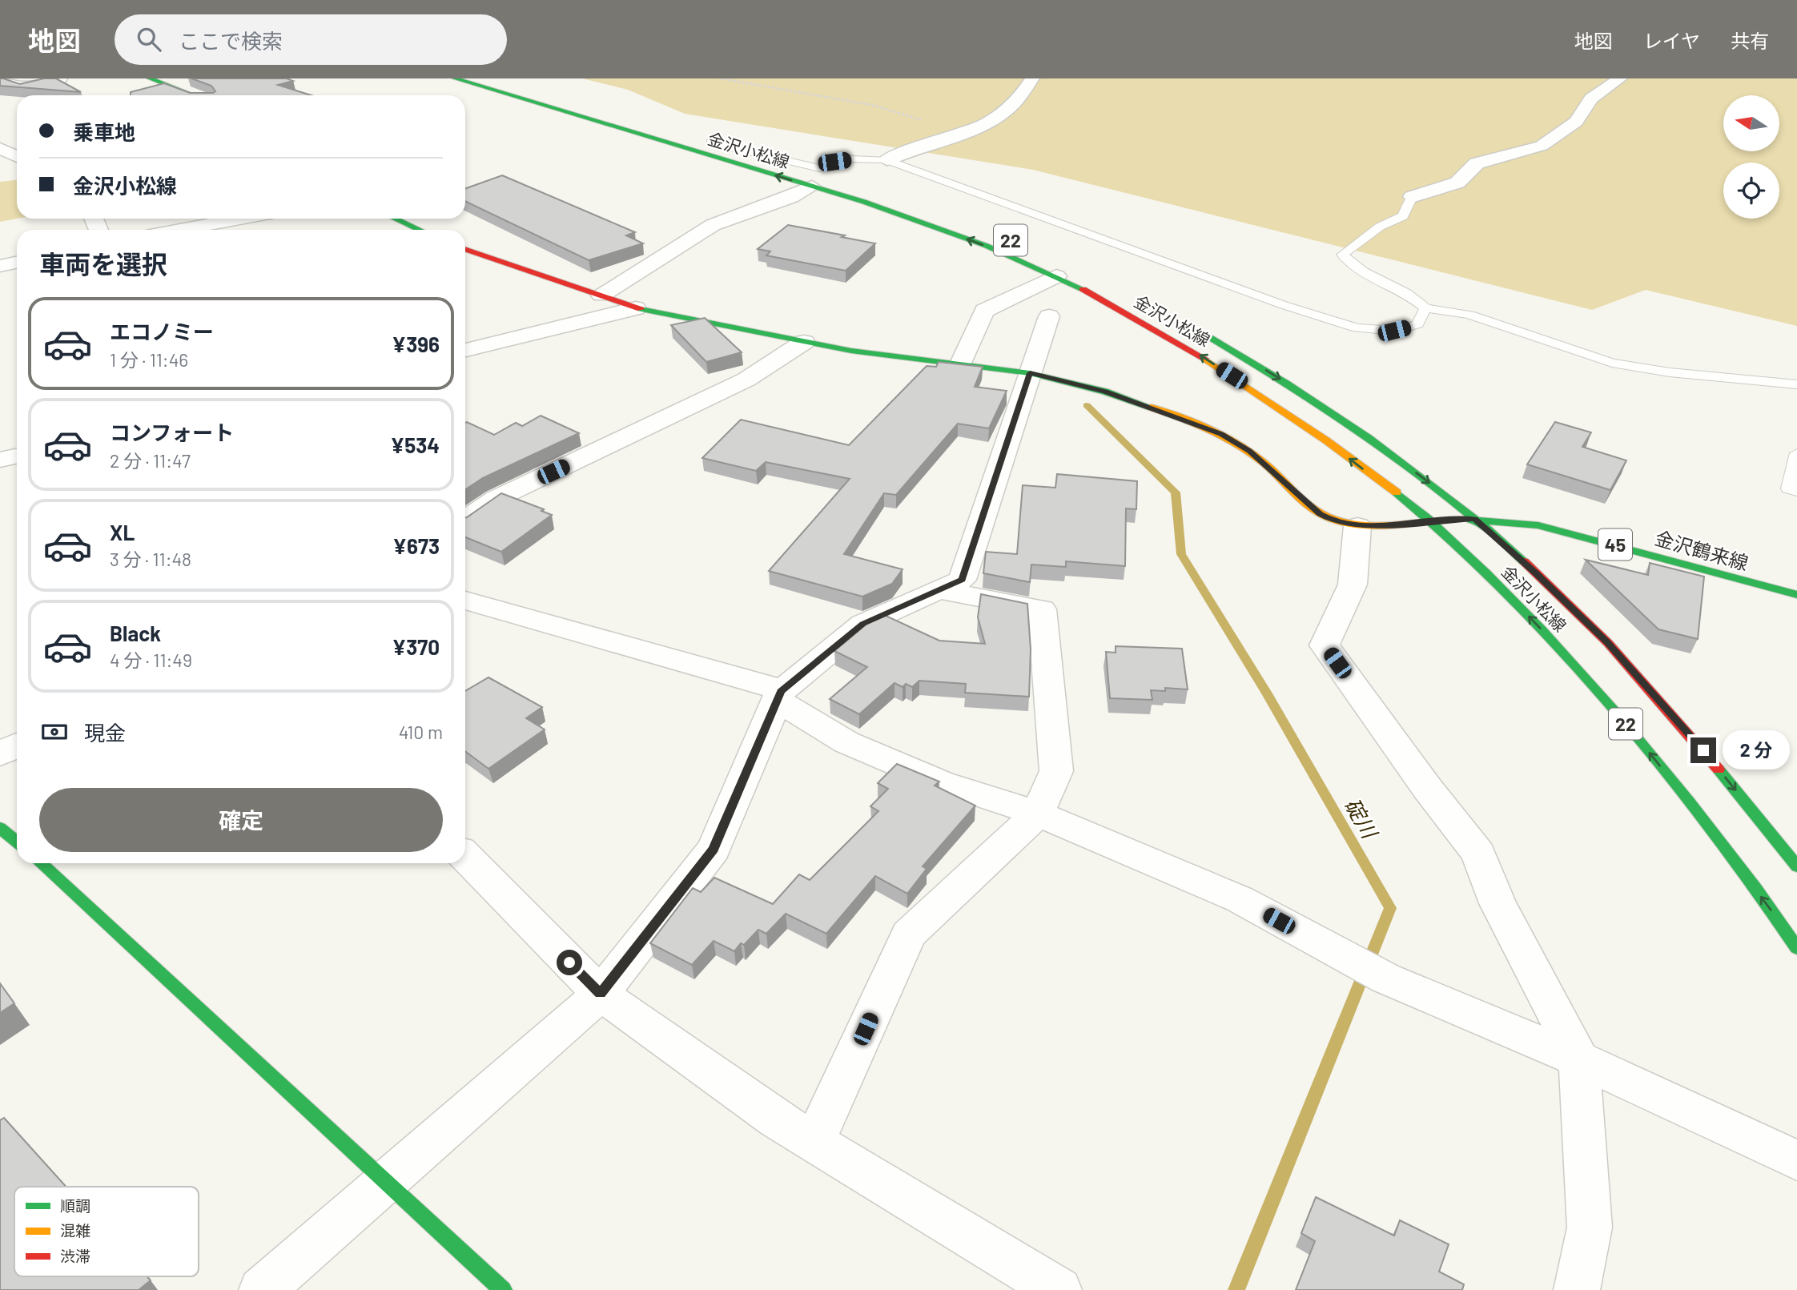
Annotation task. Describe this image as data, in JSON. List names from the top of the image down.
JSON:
{
  "streets": {
    "main road": [
      "金沢小松線",
      "22",
      "45",
      "金沢鶴来線"
    ]
  },
  "crossings": [
    ["金沢小松線", "金沢鶴来線"]
  ],
  "water": ["碇川"],
  "legend": ["順調", "混雑", "渋滞"],
  "north": "left",
  "page": {
    "header": "地図",
    "search": "ここで検索",
    "nav": ["地図", "レイヤ", "共有"],
    "banner": ["乗車地", "金沢小松線"],
    "heading": "車両を選択",
    "list": [
      {
        "name": "エコノミー",
        "note": "1 分 · 11:46",
        "value": "¥396"
      },
      {
        "name": "コンフォート",
        "note": "2 分 · 11:47",
        "value": "¥534"
      },
      {
        "name": "XL",
        "note": "3 分 · 11:48",
        "value": "¥673"
      },
      {
        "name": "Black",
        "note": "4 分 · 11:49",
        "value": "¥370"
      }
    ],
    "pay": ["現金", "410 m"],
    "bubble": "2 分",
    "buttons": "確定"
  }
}
